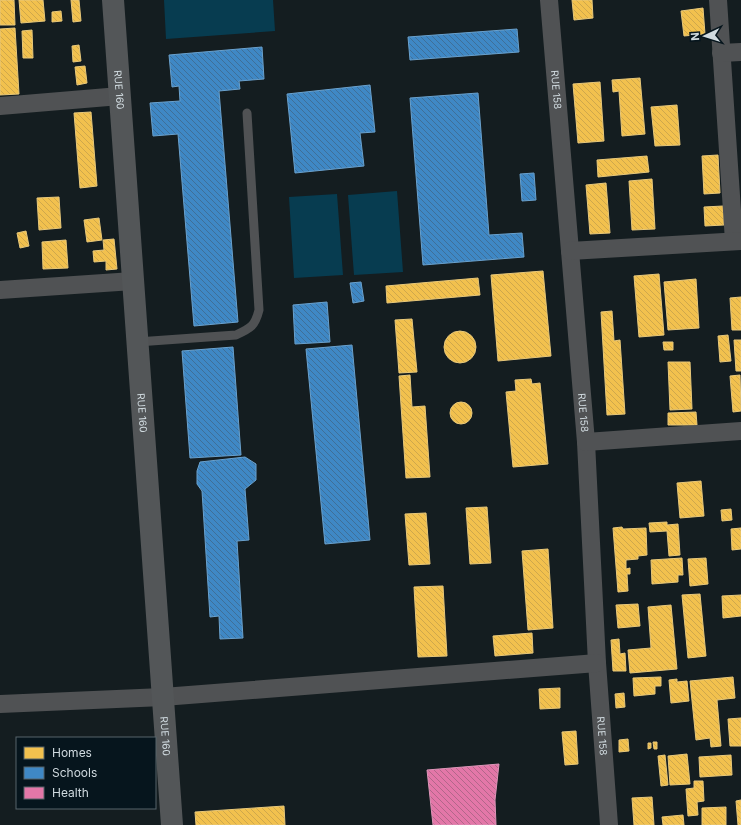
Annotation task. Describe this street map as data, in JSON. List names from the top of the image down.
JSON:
{
  "streets": {
    "street": ["RUE 160", "RUE 158"]
  },
  "legend": ["Homes", "Schools", "Health"],
  "north": "left"
}
